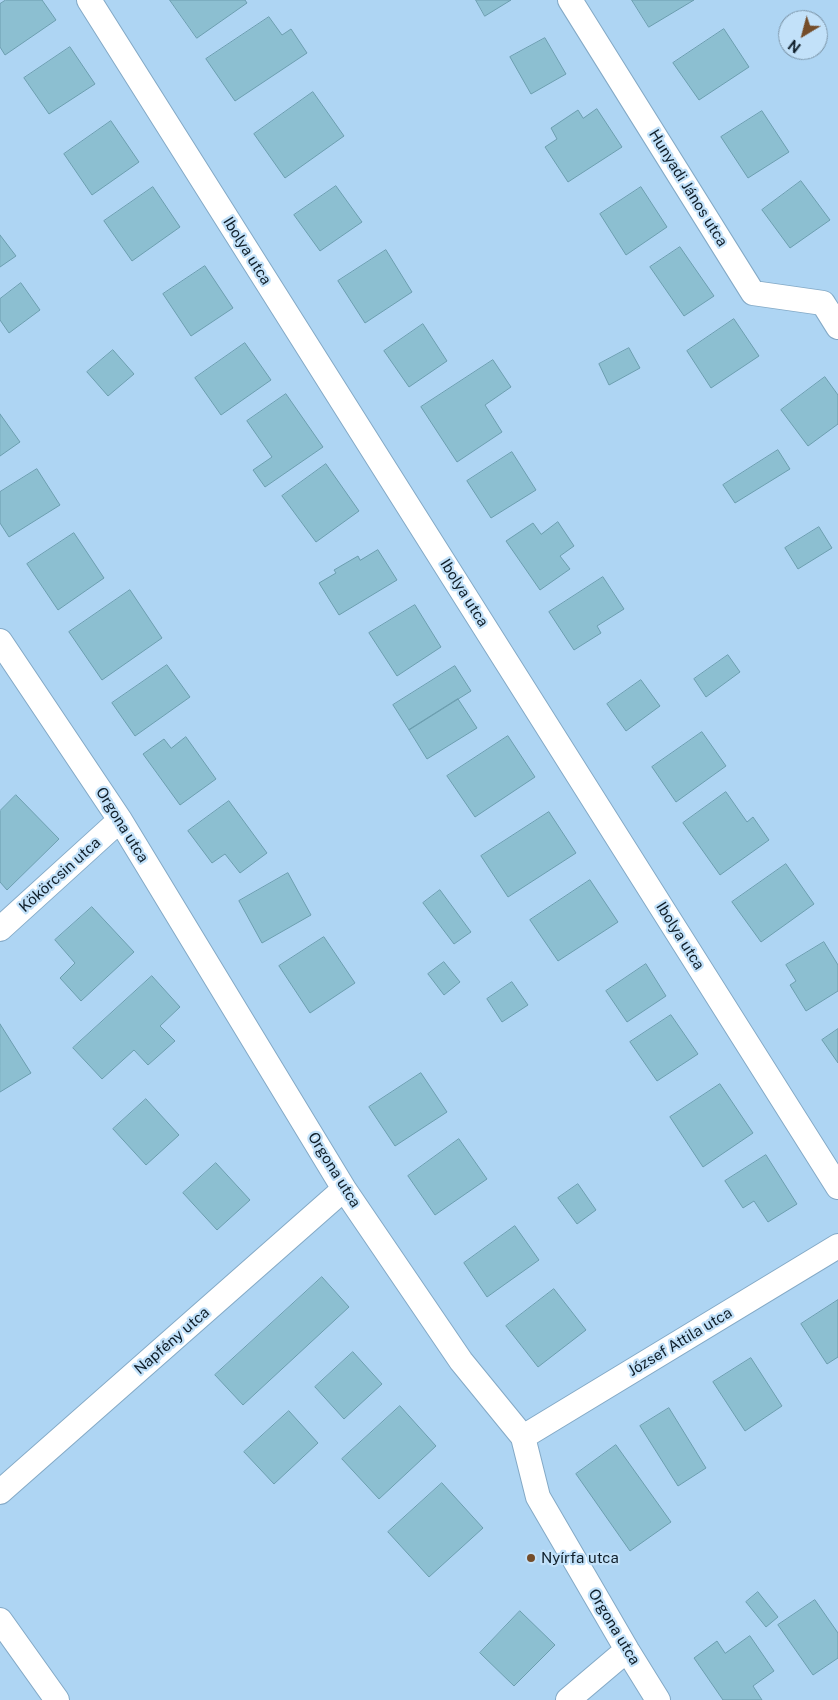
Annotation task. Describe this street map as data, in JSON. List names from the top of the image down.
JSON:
{
  "streets": {
    "street": [
      "Hunyadi János utca",
      "Ibolya utca",
      "Orgona utca",
      "Kökörcsin utca",
      "Napfény utca",
      "József Attila utca"
    ]
  },
  "crossings": [
    ["Orgona utca", "Kökörcsin utca"],
    ["Orgona utca", "Napfény utca"],
    ["Orgona utca", "József Attila utca"]
  ],
  "places": ["Nyírfa utca"],
  "north": "bottom left"
}
